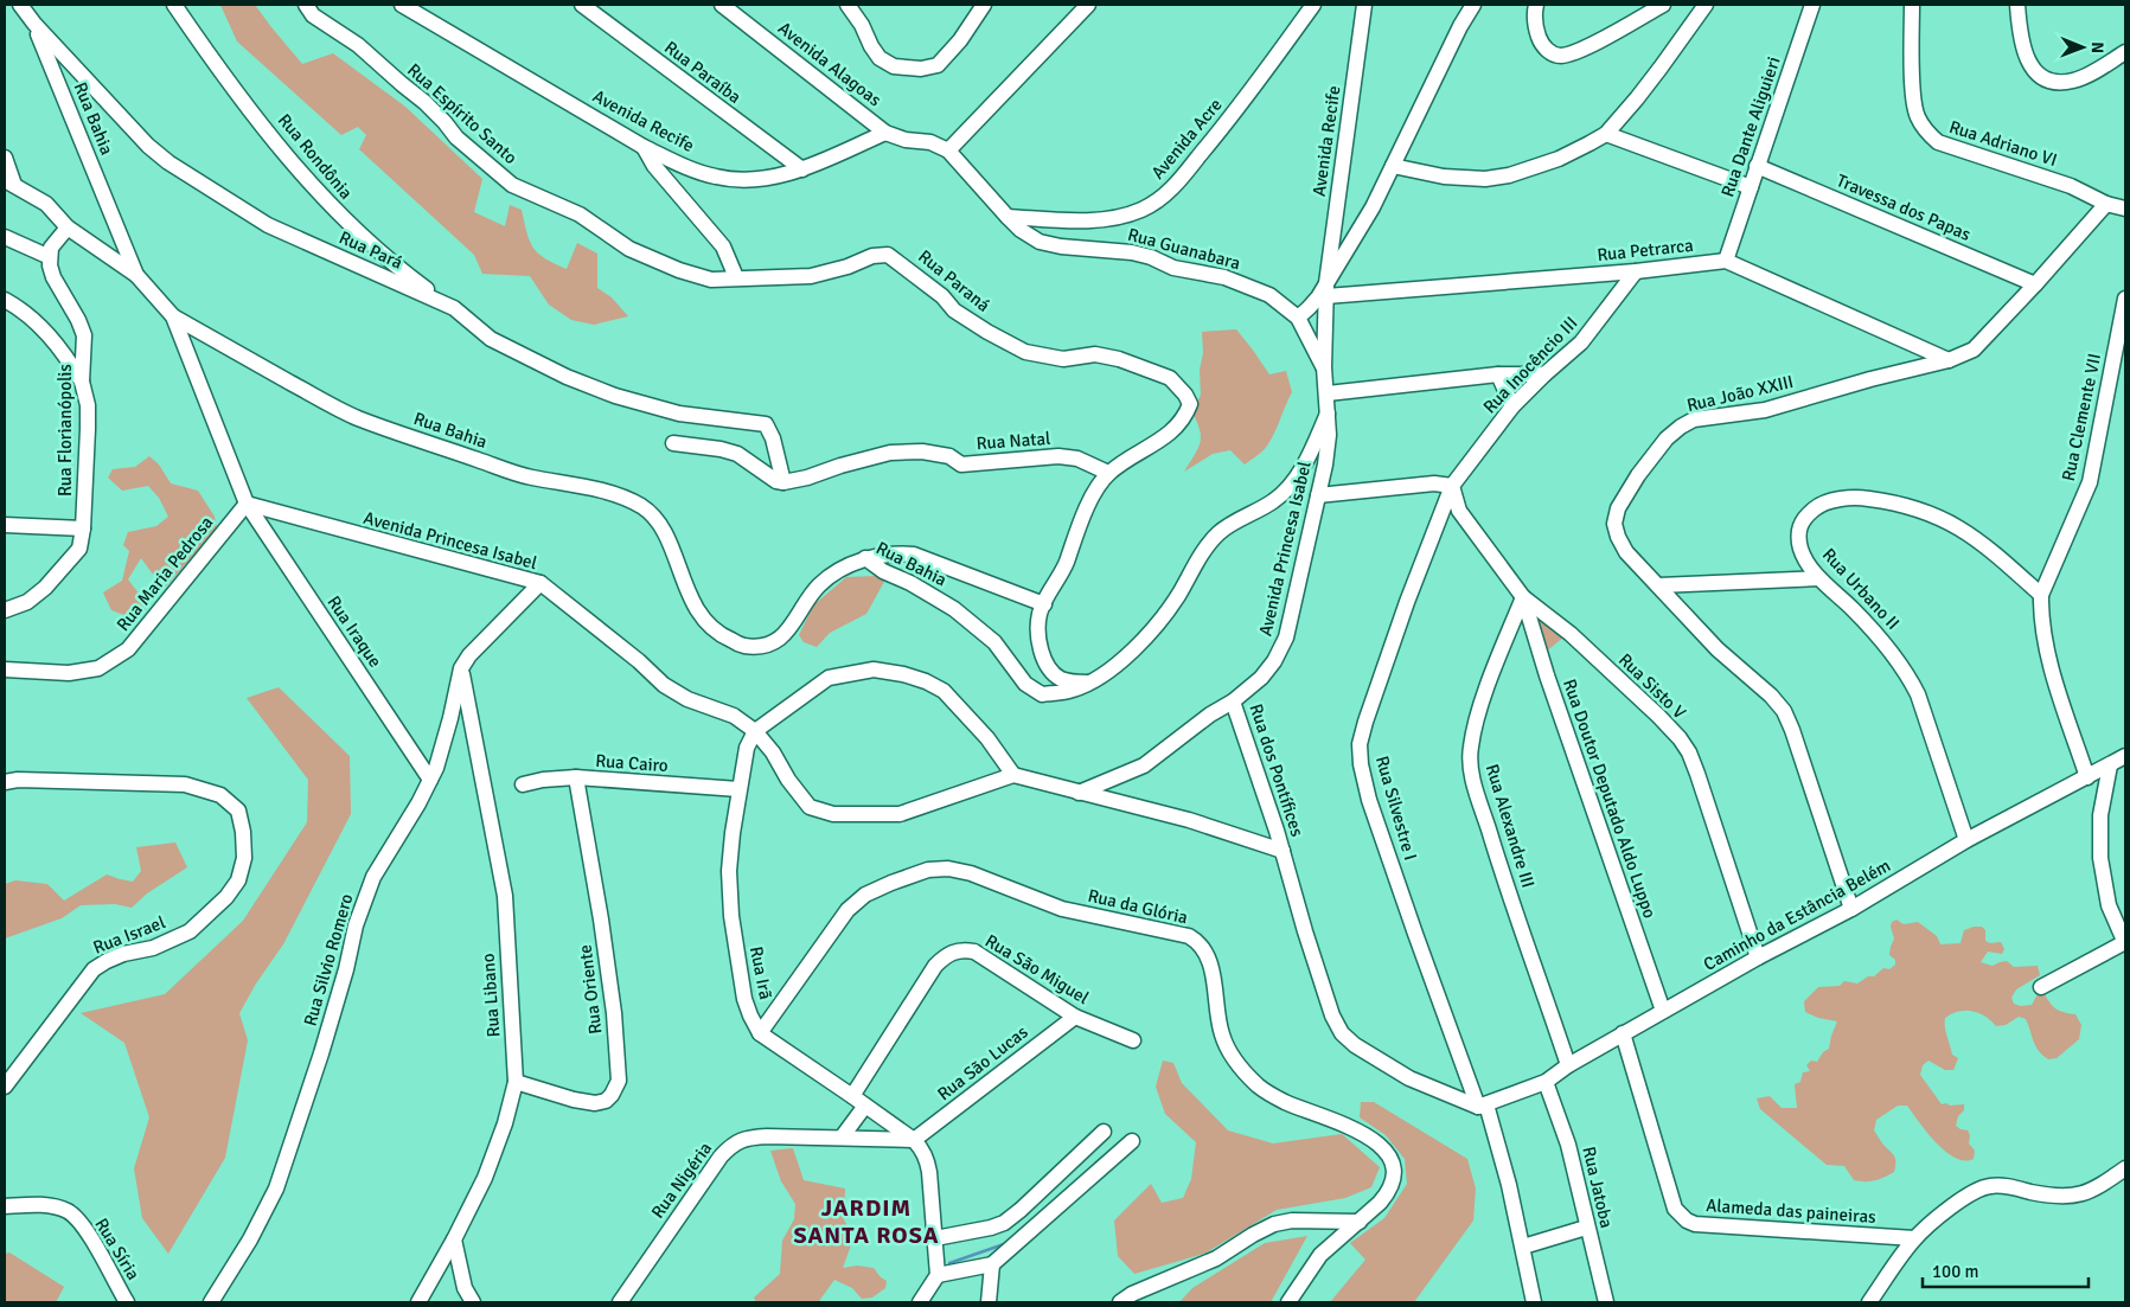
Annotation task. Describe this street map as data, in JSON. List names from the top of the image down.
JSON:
{
  "streets": {
    "street": [
      "Avenida Alagoas",
      "Rua Paraíba",
      "Rua Espírito Santo",
      "Rua Bahia",
      "Avenida Recife",
      "Rua Dante Aliguieri",
      "Avenida Acre",
      "Rua Adriano VI",
      "Rua Rondônia",
      "Travessa dos Papas",
      "Rua Guanabara",
      "Rua Pará",
      "Rua Petrarca",
      "Rua Paraná",
      "Rua Inocêncio III",
      "Rua João XXIII",
      "Rua Clemente VII",
      "Rua Florianópolis",
      "Rua Natal",
      "Avenida Princesa Isabel",
      "Rua Maria Pedrosa",
      "Rua Urbano II",
      "Rua Iraque",
      "Rua Sisto V",
      "Rua Cairo",
      "Rua dos Pontífices",
      "Rua Doutor Deputado Aldo Luppo",
      "Rua Silvestre I",
      "Rua Alexandre III",
      "Rua da Glória",
      "Caminho da Estância Belém",
      "Rua Israel",
      "Rua Silvio Romero",
      "Rua São Miguel",
      "Rua Irã",
      "Rua Oriente",
      "Rua Libano",
      "Rua São Lucas",
      "Rua Nigéria",
      "Rua Jatoba",
      "Alameda das paineiras",
      "Rua Síria"
    ]
  },
  "crossings": [
    ["Avenida Alagoas", "Avenida Recife"],
    ["Avenida Alagoas", "Rua Guanabara"],
    ["Rua Paraíba", "Avenida Recife"],
    ["Rua Espírito Santo", "Rua Paraná"],
    ["Rua Bahia", "Rua Pará"],
    ["Rua Bahia", "Rua Paraná"],
    ["Rua Bahia", "Avenida Princesa Isabel"],
    ["Rua Bahia", "Rua Maria Pedrosa"],
    ["Rua Bahia", "Rua Iraque"],
    ["Avenida Recife", "Rua Guanabara"],
    ["Avenida Recife", "Rua Petrarca"],
    ["Avenida Recife", "Avenida Princesa Isabel"],
    ["Rua Dante Aliguieri", "Travessa dos Papas"],
    ["Rua Dante Aliguieri", "Rua Petrarca"],
    ["Avenida Acre", "Rua Guanabara"],
    ["Rua Adriano VI", "Rua João XXIII"],
    ["Rua Rondônia", "Rua Pará"],
    ["Travessa dos Papas", "Rua João XXIII"],
    ["Rua Guanabara", "Avenida Princesa Isabel"],
    ["Rua Pará", "Rua Natal"],
    ["Rua Petrarca", "Rua Inocêncio III"],
    ["Rua Petrarca", "Avenida Princesa Isabel"],
    ["Rua Paraná", "Rua Natal"],
    ["Rua Inocêncio III", "Rua Sisto V"],
    ["Rua Inocêncio III", "Rua Silvestre I"],
    ["Rua João XXIII", "Caminho da Estância Belém"],
    ["Rua Clemente VII", "Rua Urbano II"],
    ["Rua Clemente VII", "Caminho da Estância Belém"],
    ["Avenida Princesa Isabel", "Rua Maria Pedrosa"],
    ["Avenida Princesa Isabel", "Rua Iraque"],
    ["Avenida Princesa Isabel", "Rua dos Pontífices"],
    ["Avenida Princesa Isabel", "Rua Silvio Romero"],
    ["Avenida Princesa Isabel", "Rua Irã"],
    ["Rua Maria Pedrosa", "Rua Iraque"],
    ["Rua Urbano II", "Caminho da Estância Belém"],
    ["Rua Iraque", "Rua Silvio Romero"],
    ["Rua Sisto V", "Rua Doutor Deputado Aldo Luppo"],
    ["Rua Sisto V", "Rua Silvestre I"],
    ["Rua Sisto V", "Rua Alexandre III"],
    ["Rua Sisto V", "Caminho da Estância Belém"],
    ["Rua Cairo", "Rua Irã"],
    ["Rua Cairo", "Rua Oriente"],
    ["Rua dos Pontífices", "Rua Silvestre I"],
    ["Rua dos Pontífices", "Caminho da Estância Belém"],
    ["Rua Doutor Deputado Aldo Luppo", "Rua Alexandre III"],
    ["Rua Doutor Deputado Aldo Luppo", "Caminho da Estância Belém"],
    ["Rua Silvestre I", "Caminho da Estância Belém"],
    ["Rua Alexandre III", "Caminho da Estância Belém"],
    ["Rua da Glória", "Rua Irã"],
    ["Caminho da Estância Belém", "Rua Jatoba"],
    ["Caminho da Estância Belém", "Alameda das paineiras"],
    ["Rua Silvio Romero", "Rua Libano"],
    ["Rua São Miguel", "Rua São Lucas"],
    ["Rua São Miguel", "Rua Nigéria"],
    ["Rua Oriente", "Rua Libano"],
    ["Rua São Lucas", "Rua Nigéria"]
  ],
  "districts": ["JARDIM SANTA ROSA"],
  "scale_bar": "100 m",
  "north": "right"
}
